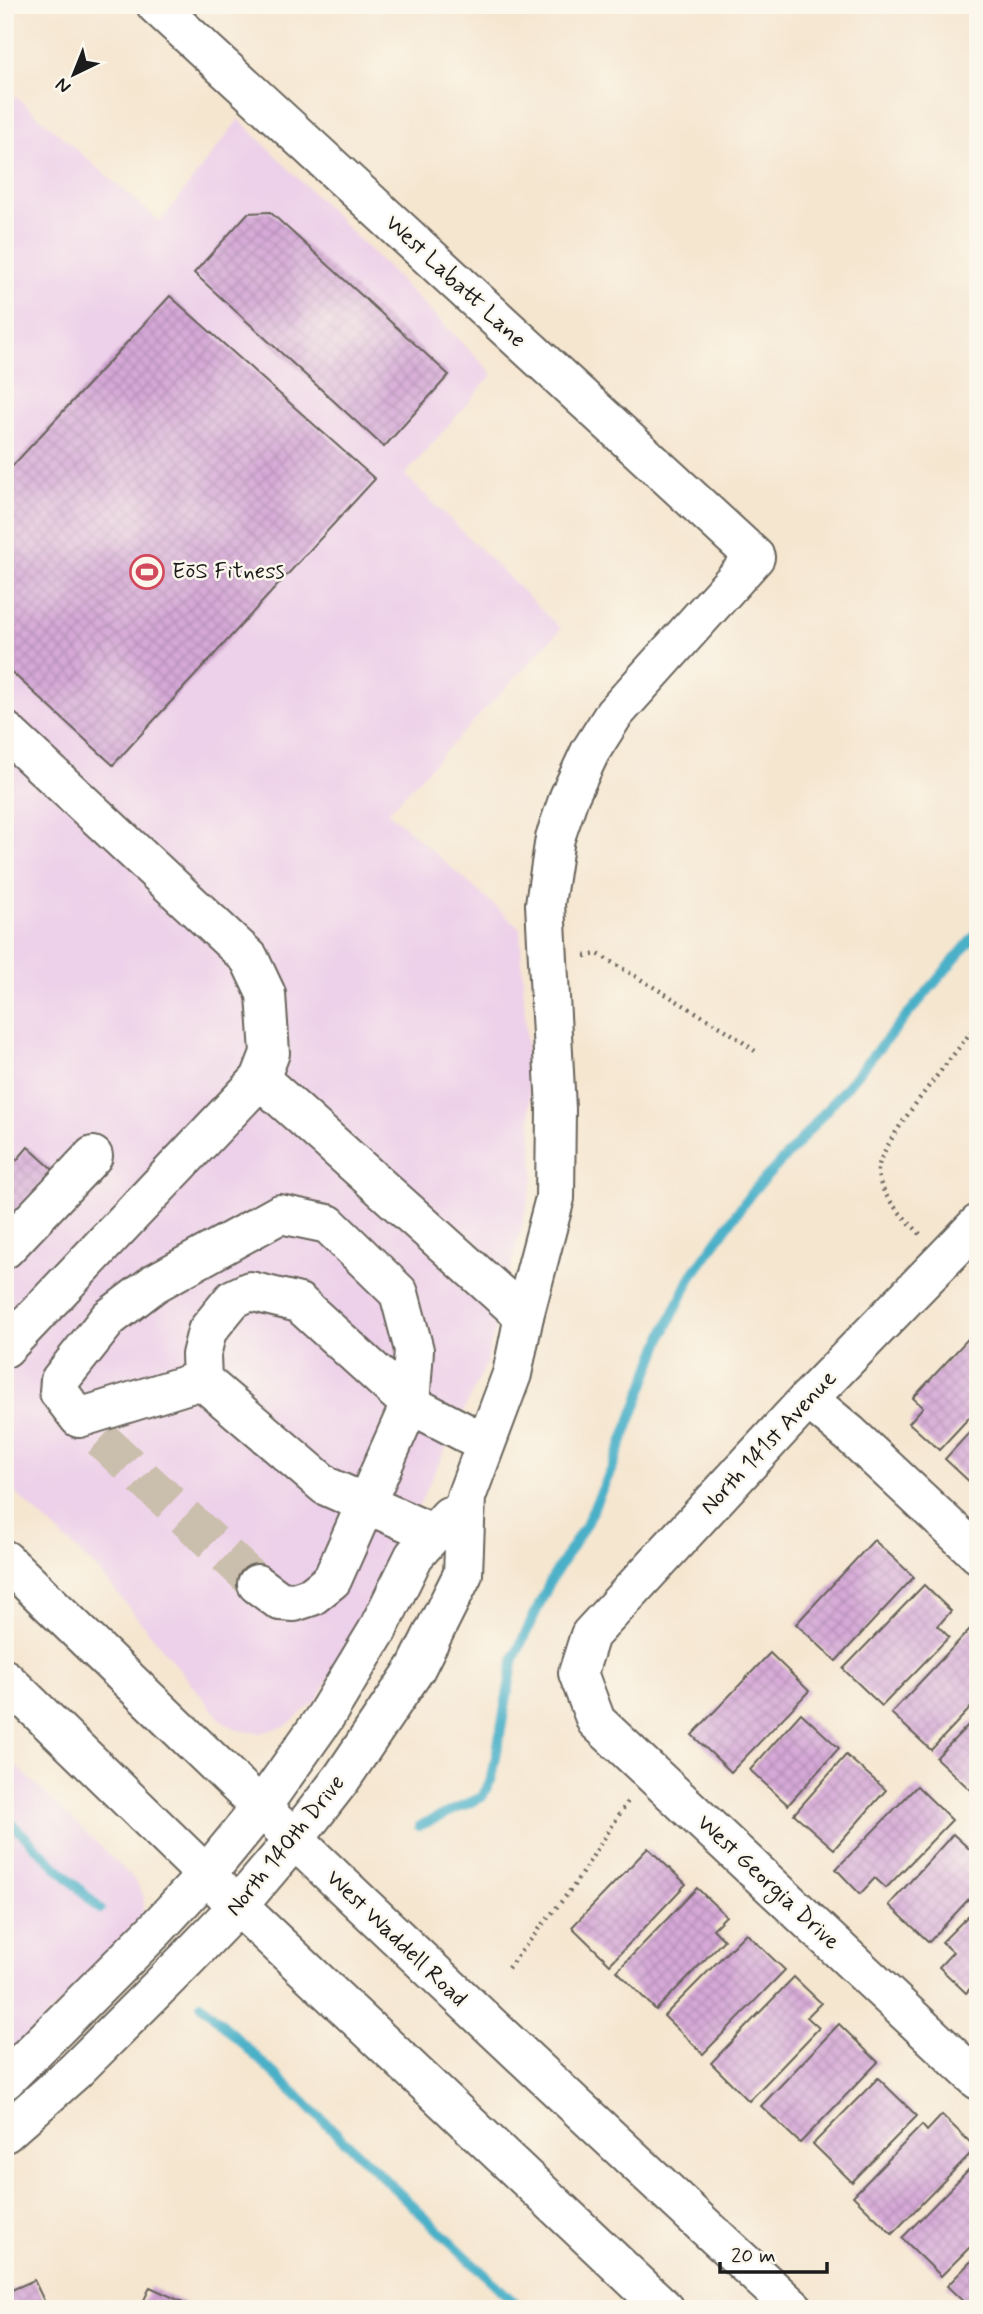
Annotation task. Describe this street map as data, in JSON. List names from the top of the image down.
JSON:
{
  "streets": {
    "street": [
      "West Labatt Lane",
      "North 141st Avenue",
      "North 140th Drive",
      "West Georgia Drive",
      "West Waddell Road"
    ]
  },
  "crossings": [
    ["West Labatt Lane", "North 140th Drive"],
    ["North 141st Avenue", "West Georgia Drive"],
    ["North 140th Drive", "West Waddell Road"]
  ],
  "places": {
    "sports": ["EōS Fitness"]
  },
  "scale_bar": "20 m",
  "north": "bottom left"
}
